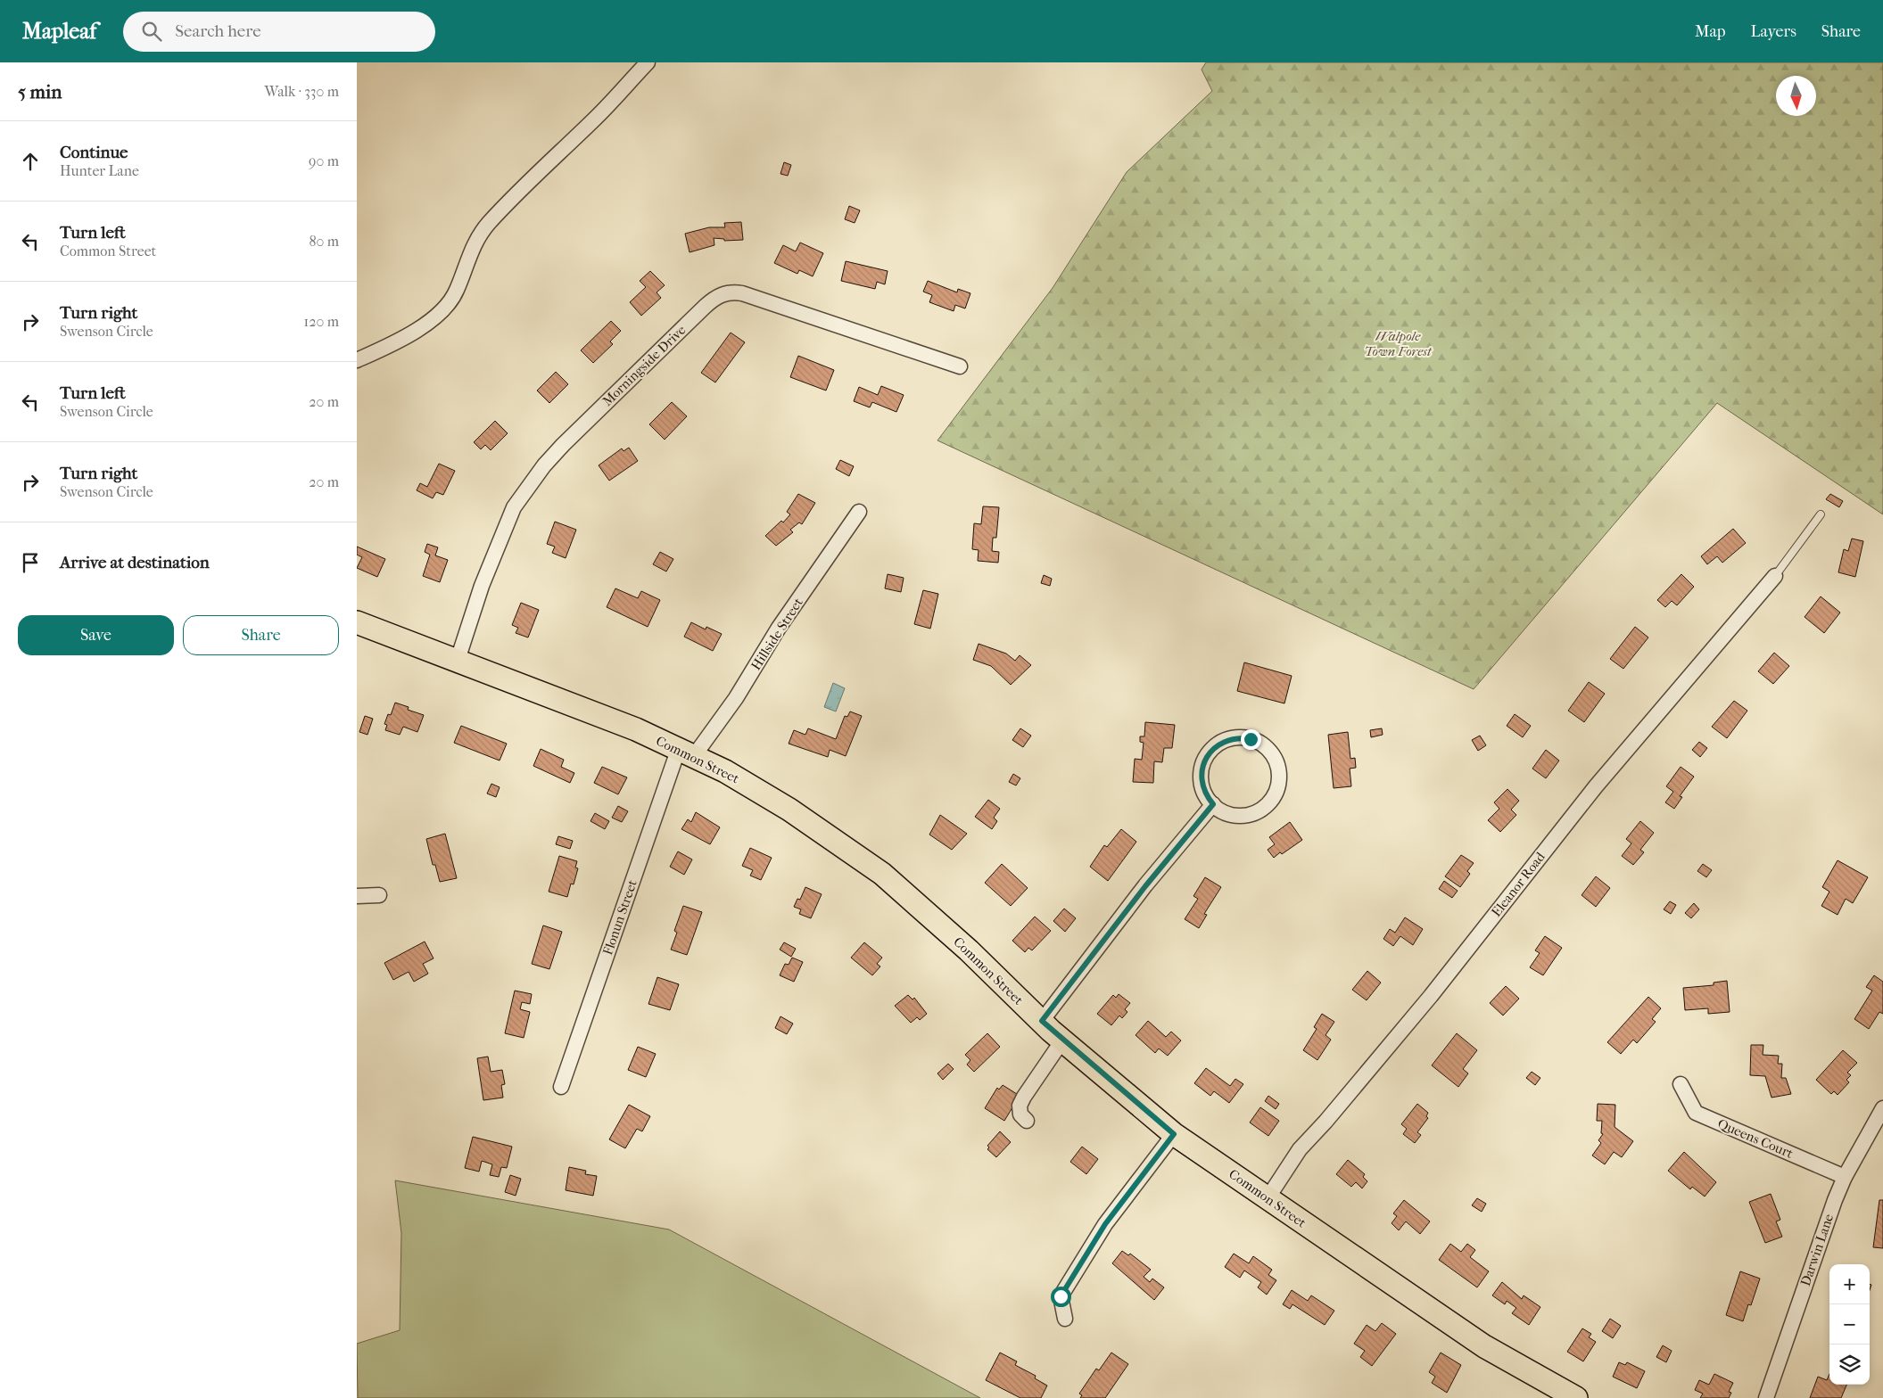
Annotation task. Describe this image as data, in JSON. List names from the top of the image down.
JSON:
{
  "streets": {
    "main road": ["Common Street"],
    "street": [
      "Morningside Drive",
      "Hillside Street",
      "Eleanor Road",
      "Flonun Street",
      "Queens Court",
      "Darwin Lane"
    ]
  },
  "crossings": [
    ["Morningside Drive", "Common Street"],
    ["Hillside Street", "Common Street"],
    ["Hillside Street", "Flonun Street"],
    ["Common Street", "Eleanor Road"],
    ["Common Street", "Flonun Street"],
    ["Queens Court", "Darwin Lane"]
  ],
  "parks": ["Walpole Town Forest"],
  "north": "bottom",
  "page": {
    "header": "Mapleaf",
    "search": "Search here",
    "nav": ["Map", "Layers", "Share"],
    "heading": ["5 min", "Walk · 330 m"],
    "list": [
      ["Continue", "Hunter Lane", "90 m"],
      ["Turn left", "Common Street", "80 m"],
      ["Turn right", "Swenson Circle", "120 m"],
      ["Turn left", "Swenson Circle", "20 m"],
      ["Turn right", "Swenson Circle", "20 m"],
      "Arrive at destination"
    ],
    "buttons": ["Save", "Share"],
    "map_buttons": ["+", "−"]
  }
}
